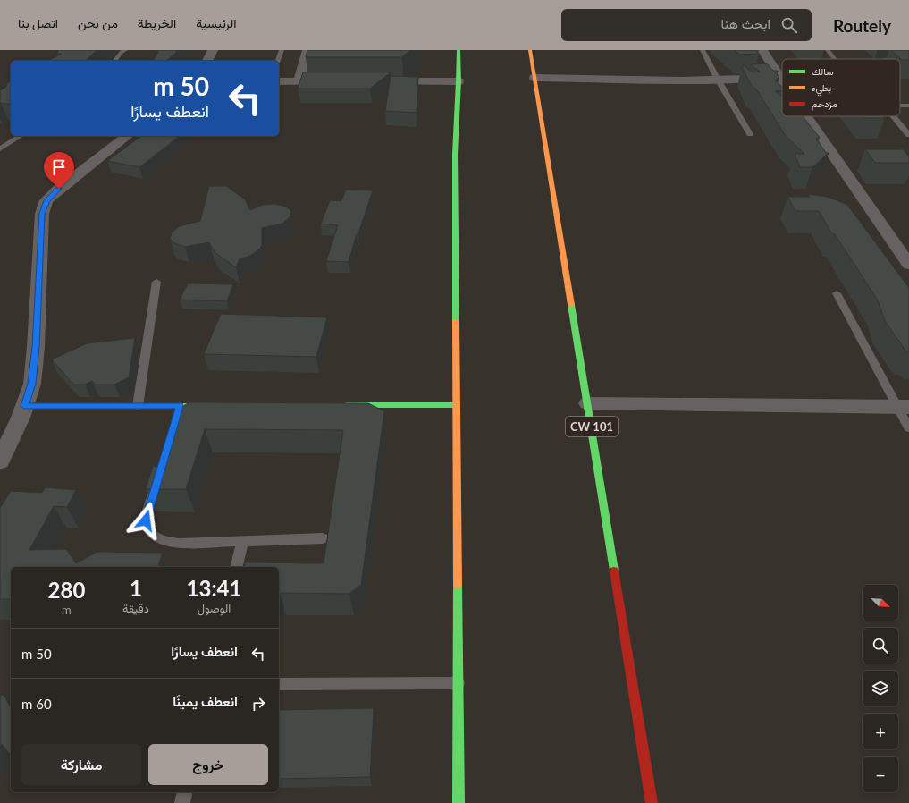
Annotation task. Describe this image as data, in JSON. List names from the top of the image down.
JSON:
{
  "streets": {
    "main road": ["CW 101"]
  },
  "legend": ["سالك", "بطيء", "مزدحم"],
  "north": "bottom right",
  "page": {
    "header": "Routely",
    "search": "ابحث هنا",
    "nav": [
      "الرئيسية",
      "الخريطة",
      "من نحن",
      "اتصل بنا"
    ],
    "turn": ["50 m", "انعطف يسارًا"],
    "eta": [
      "13:41",
      "الوصول",
      "1",
      "دقيقة",
      "280",
      "m"
    ],
    "map_buttons": ["+", "−"],
    "list": [
      {
        "name": "انعطف يسارًا",
        "value": "50 m"
      },
      {
        "name": "انعطف يمينًا",
        "value": "60 m"
      }
    ],
    "buttons": ["خروج", "مشاركة"]
  }
}
